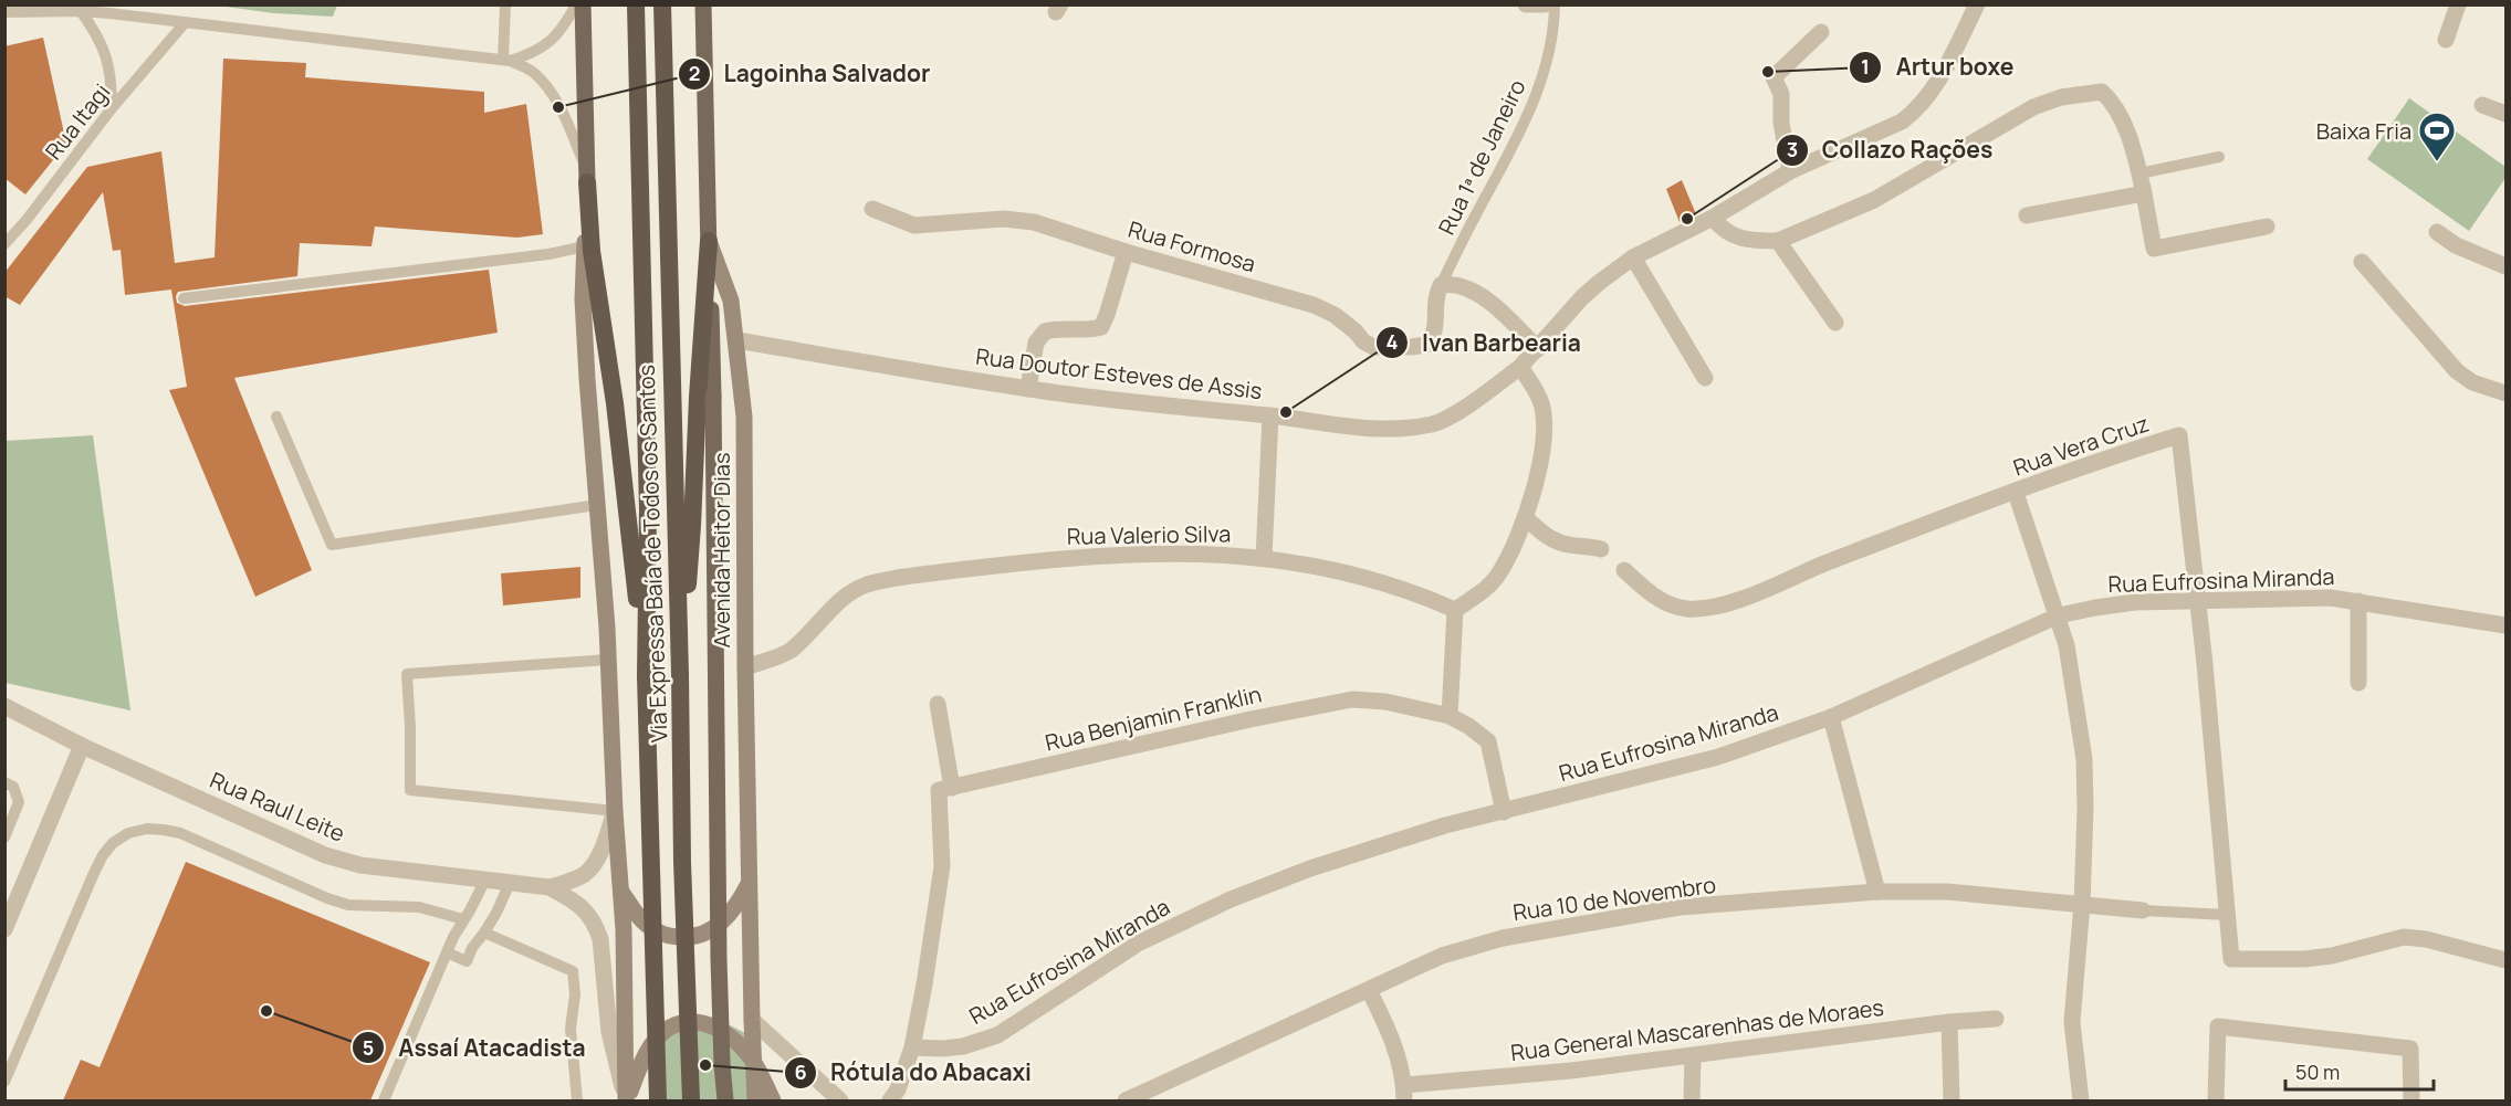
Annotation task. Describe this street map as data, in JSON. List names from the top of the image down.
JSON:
{
  "streets": {
    "highway": ["Via Expressa Baía de Todos os Santos"],
    "main road": ["Avenida Heitor Dias"],
    "street": [
      "Rua Formosa",
      "Rua Doutor Esteves de Assis",
      "Rua Vera Cruz",
      "Rua Valerio Silva",
      "Rua Eufrosina Miranda",
      "Rua Benjamin Franklin",
      "Rua Raul Leite",
      "Rua 10 de Novembro",
      "Rua General Mascarenhas de Moraes"
    ],
    "lane": ["Rua Itagi", "Rua 1ª de Janeiro"]
  },
  "crossings": [
    ["Rua 1ª de Janeiro", "Rua Formosa"],
    ["Rua Doutor Esteves de Assis", "Avenida Heitor Dias"],
    ["Rua Vera Cruz", "Rua Eufrosina Miranda"],
    ["Rua Valerio Silva", "Avenida Heitor Dias"],
    ["Rua Eufrosina Miranda", "Rua Benjamin Franklin"]
  ],
  "places": {
    "other": [
      "Artur boxe",
      "Lagoinha Salvador",
      "Collazo Rações",
      "Ivan Barbearia",
      "Assaí Atacadista",
      "Rótula do Abacaxi"
    ],
    "sports": ["Baixa Fria"]
  },
  "scale_bar": "50 m"
}
